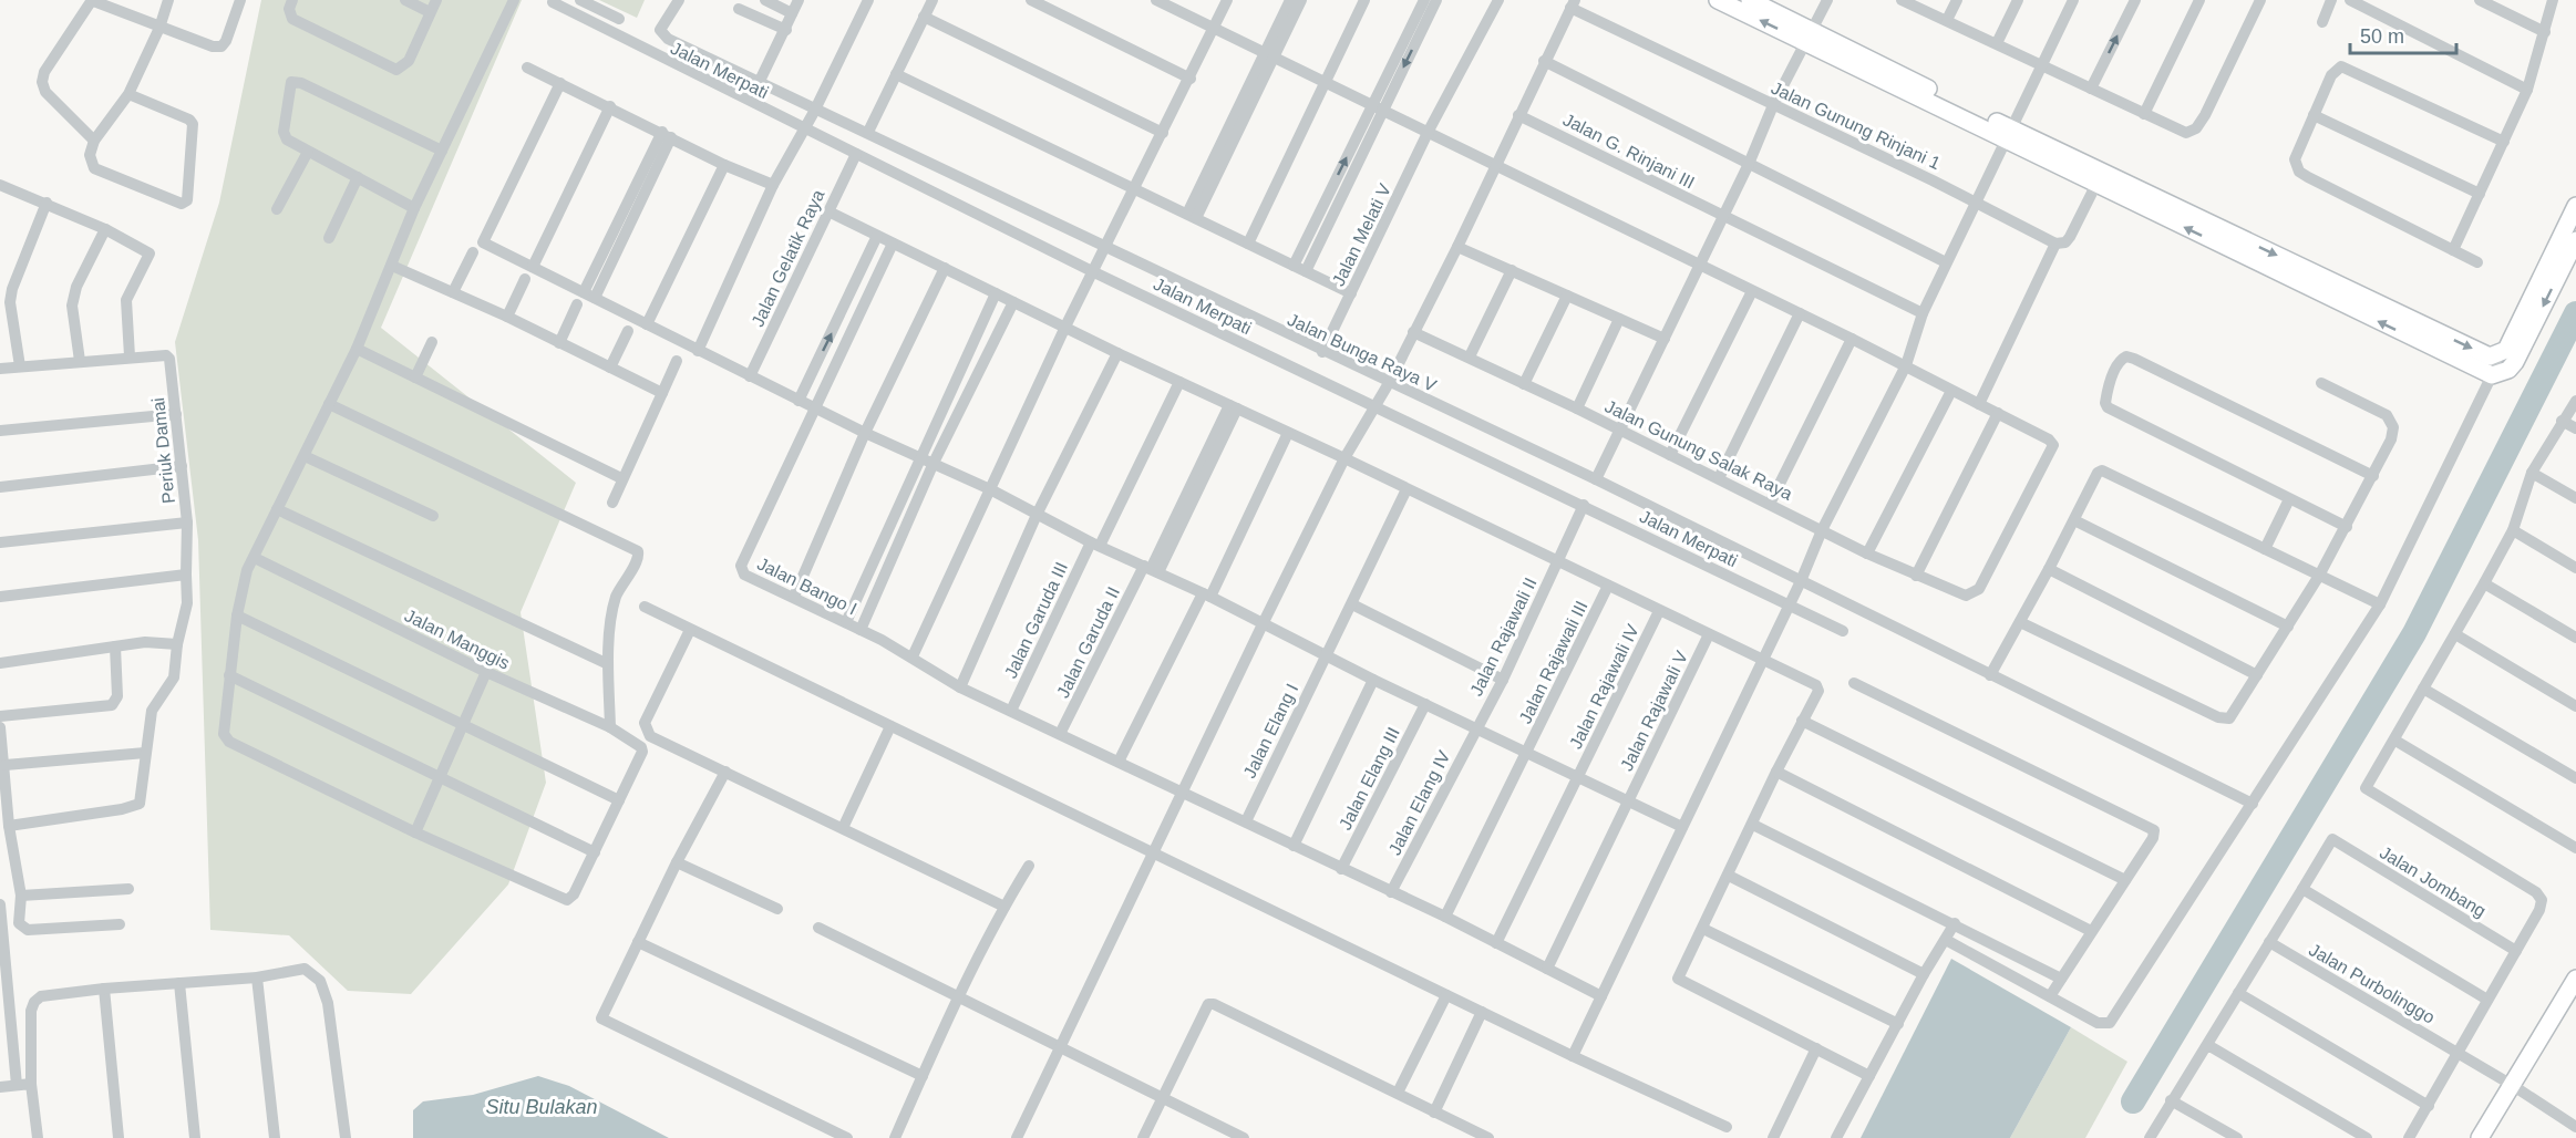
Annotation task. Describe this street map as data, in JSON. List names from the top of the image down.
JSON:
{
  "streets": {
    "street": [
      "Jalan Merpati",
      "Jalan Gunung Rinjani 1",
      "Jalan G. Rinjani III",
      "Jalan Melati V",
      "Jalan Gelatik Raya",
      "Jalan Bunga Raya V",
      "Jalan Gunung Salak Raya",
      "Periuk Damai",
      "Jalan Bango I",
      "Jalan Garuda III",
      "Jalan Rajawali II",
      "Jalan Manggis",
      "Jalan Garuda II",
      "Jalan Rajawali III",
      "Jalan Rajawali IV",
      "Jalan Rajawali V",
      "Jalan Elang I",
      "Jalan Elang III",
      "Jalan Elang IV",
      "Jalan Jombang",
      "Jalan Purbolinggo"
    ]
  },
  "crossings": [
    ["Jalan Merpati", "Jalan Gelatik Raya"],
    ["Jalan Merpati", "Jalan Rajawali II"],
    ["Jalan Melati V", "Jalan Bunga Raya V"],
    ["Jalan Bango I", "Jalan Garuda III"],
    ["Jalan Bango I", "Jalan Garuda II"],
    ["Jalan Bango I", "Jalan Rajawali III"],
    ["Jalan Bango I", "Jalan Rajawali IV"],
    ["Jalan Bango I", "Jalan Rajawali V"],
    ["Jalan Bango I", "Jalan Elang I"],
    ["Jalan Bango I", "Jalan Elang III"],
    ["Jalan Bango I", "Jalan Elang IV"],
    ["Jalan Rajawali II", "Jalan Elang IV"]
  ],
  "water": ["Situ Bulakan"],
  "scale_bar": "50 m"
}
